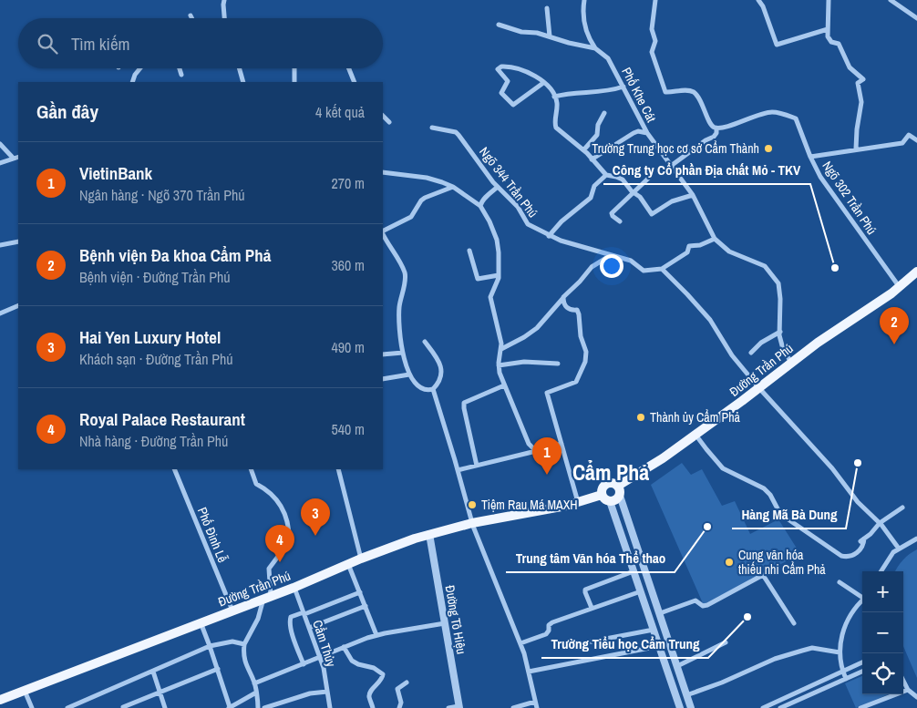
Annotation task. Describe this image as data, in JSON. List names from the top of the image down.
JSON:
{
  "streets": {
    "main road": ["Đường Trần Phú"],
    "street": [
      "Phố Khe Cát",
      "Ngõ 344 Trần Phú",
      "Ngõ 302 Trần Phú",
      "Phố Đinh Lễ",
      "Đường Tô Hiệu",
      "Cẩm Thủy"
    ]
  },
  "crossings": [
    ["Phố Khe Cát", "Đường Trần Phú"],
    ["Ngõ 302 Trần Phú", "Đường Trần Phú"],
    ["Đường Trần Phú", "Phố Đinh Lễ"],
    ["Đường Trần Phú", "Đường Tô Hiệu"],
    ["Đường Trần Phú", "Cẩm Thủy"]
  ],
  "districts": ["Cẩm Phả"],
  "places": [
    "Trường Trung học cơ sở Cẩm Thành",
    "Công ty Cổ phần Địa chất Mỏ - TKV",
    "Thành ủy Cẩm Phả",
    "Hàng Mã Bà Dung",
    "Tiệm Rau Má MAXH",
    "Trung tâm Văn hóa Thể thao",
    "Cung văn hóa thiếu nhi Cẩm Phả",
    "Trường Tiểu học Cẩm Trung"
  ],
  "page": {
    "search": "Tìm kiếm",
    "heading": ["Gần đây", "4 kết quả"],
    "list": [
      {
        "mark": "1",
        "name": "VietinBank",
        "note": "Ngân hàng · Ngõ 370 Trần Phú",
        "value": "270 m"
      },
      {
        "mark": "2",
        "name": "Bệnh viện Đa khoa Cẩm Phả",
        "note": "Bệnh viện · Đường Trần Phú",
        "value": "360 m"
      },
      {
        "mark": "3",
        "name": "Hai Yen Luxury Hotel",
        "note": "Khách sạn · Đường Trần Phú",
        "value": "490 m"
      },
      {
        "mark": "4",
        "name": "Royal Palace Restaurant",
        "note": "Nhà hàng · Đường Trần Phú",
        "value": "540 m"
      }
    ],
    "pins": [
      "2",
      "1",
      "3",
      "4"
    ],
    "map_buttons": ["+", "−"]
  }
}
